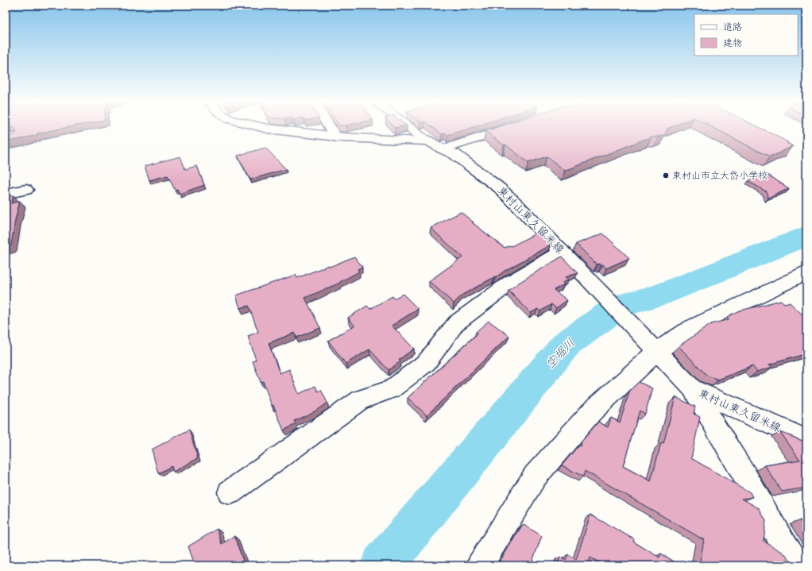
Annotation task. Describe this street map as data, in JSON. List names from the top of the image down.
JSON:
{
  "streets": {
    "street": ["東村山東久留米線"]
  },
  "water": ["空堀川"],
  "places": ["東村山市立大岱小学校"],
  "legend": ["道路", "建物"]
}
